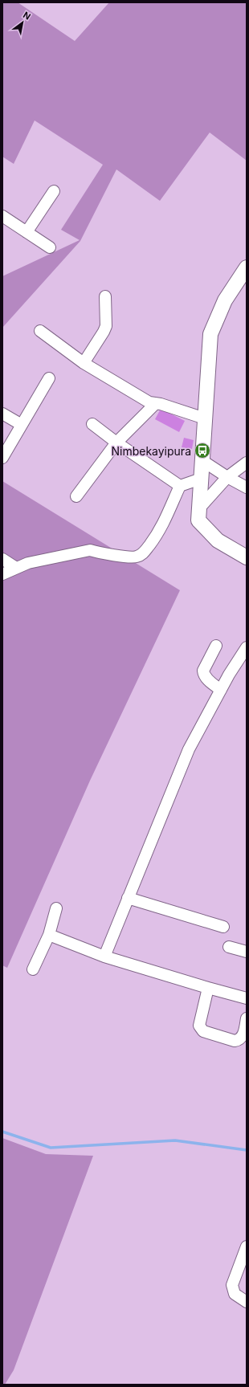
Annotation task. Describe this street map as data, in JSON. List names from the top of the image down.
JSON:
{
  "places": {
    "bus stop": ["Nimbekayipura"]
  },
  "north": "top right"
}
